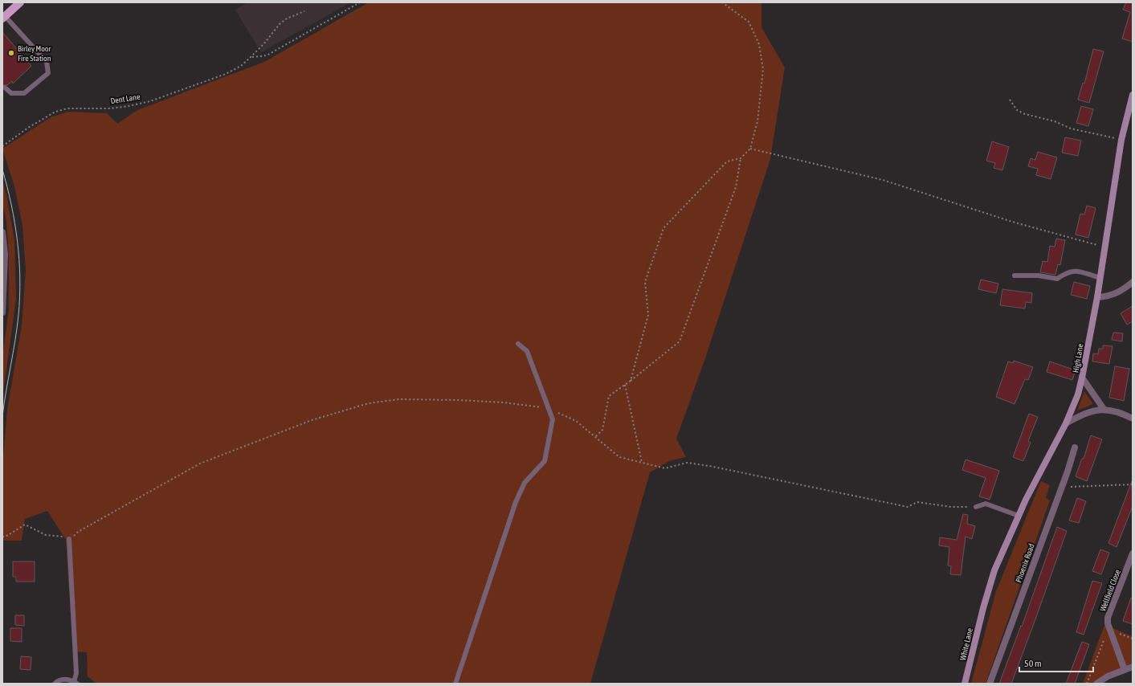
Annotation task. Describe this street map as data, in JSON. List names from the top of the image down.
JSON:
{
  "streets": {
    "main road": ["High Lane", "White Lane"],
    "street": ["Phoenix Road", "Wellfield Close"],
    "path": ["Dent Lane"]
  },
  "crossings": [
    ["High Lane", "White Lane"]
  ],
  "places": ["Birley Moor Fire Station"],
  "scale_bar": "50 m"
}
